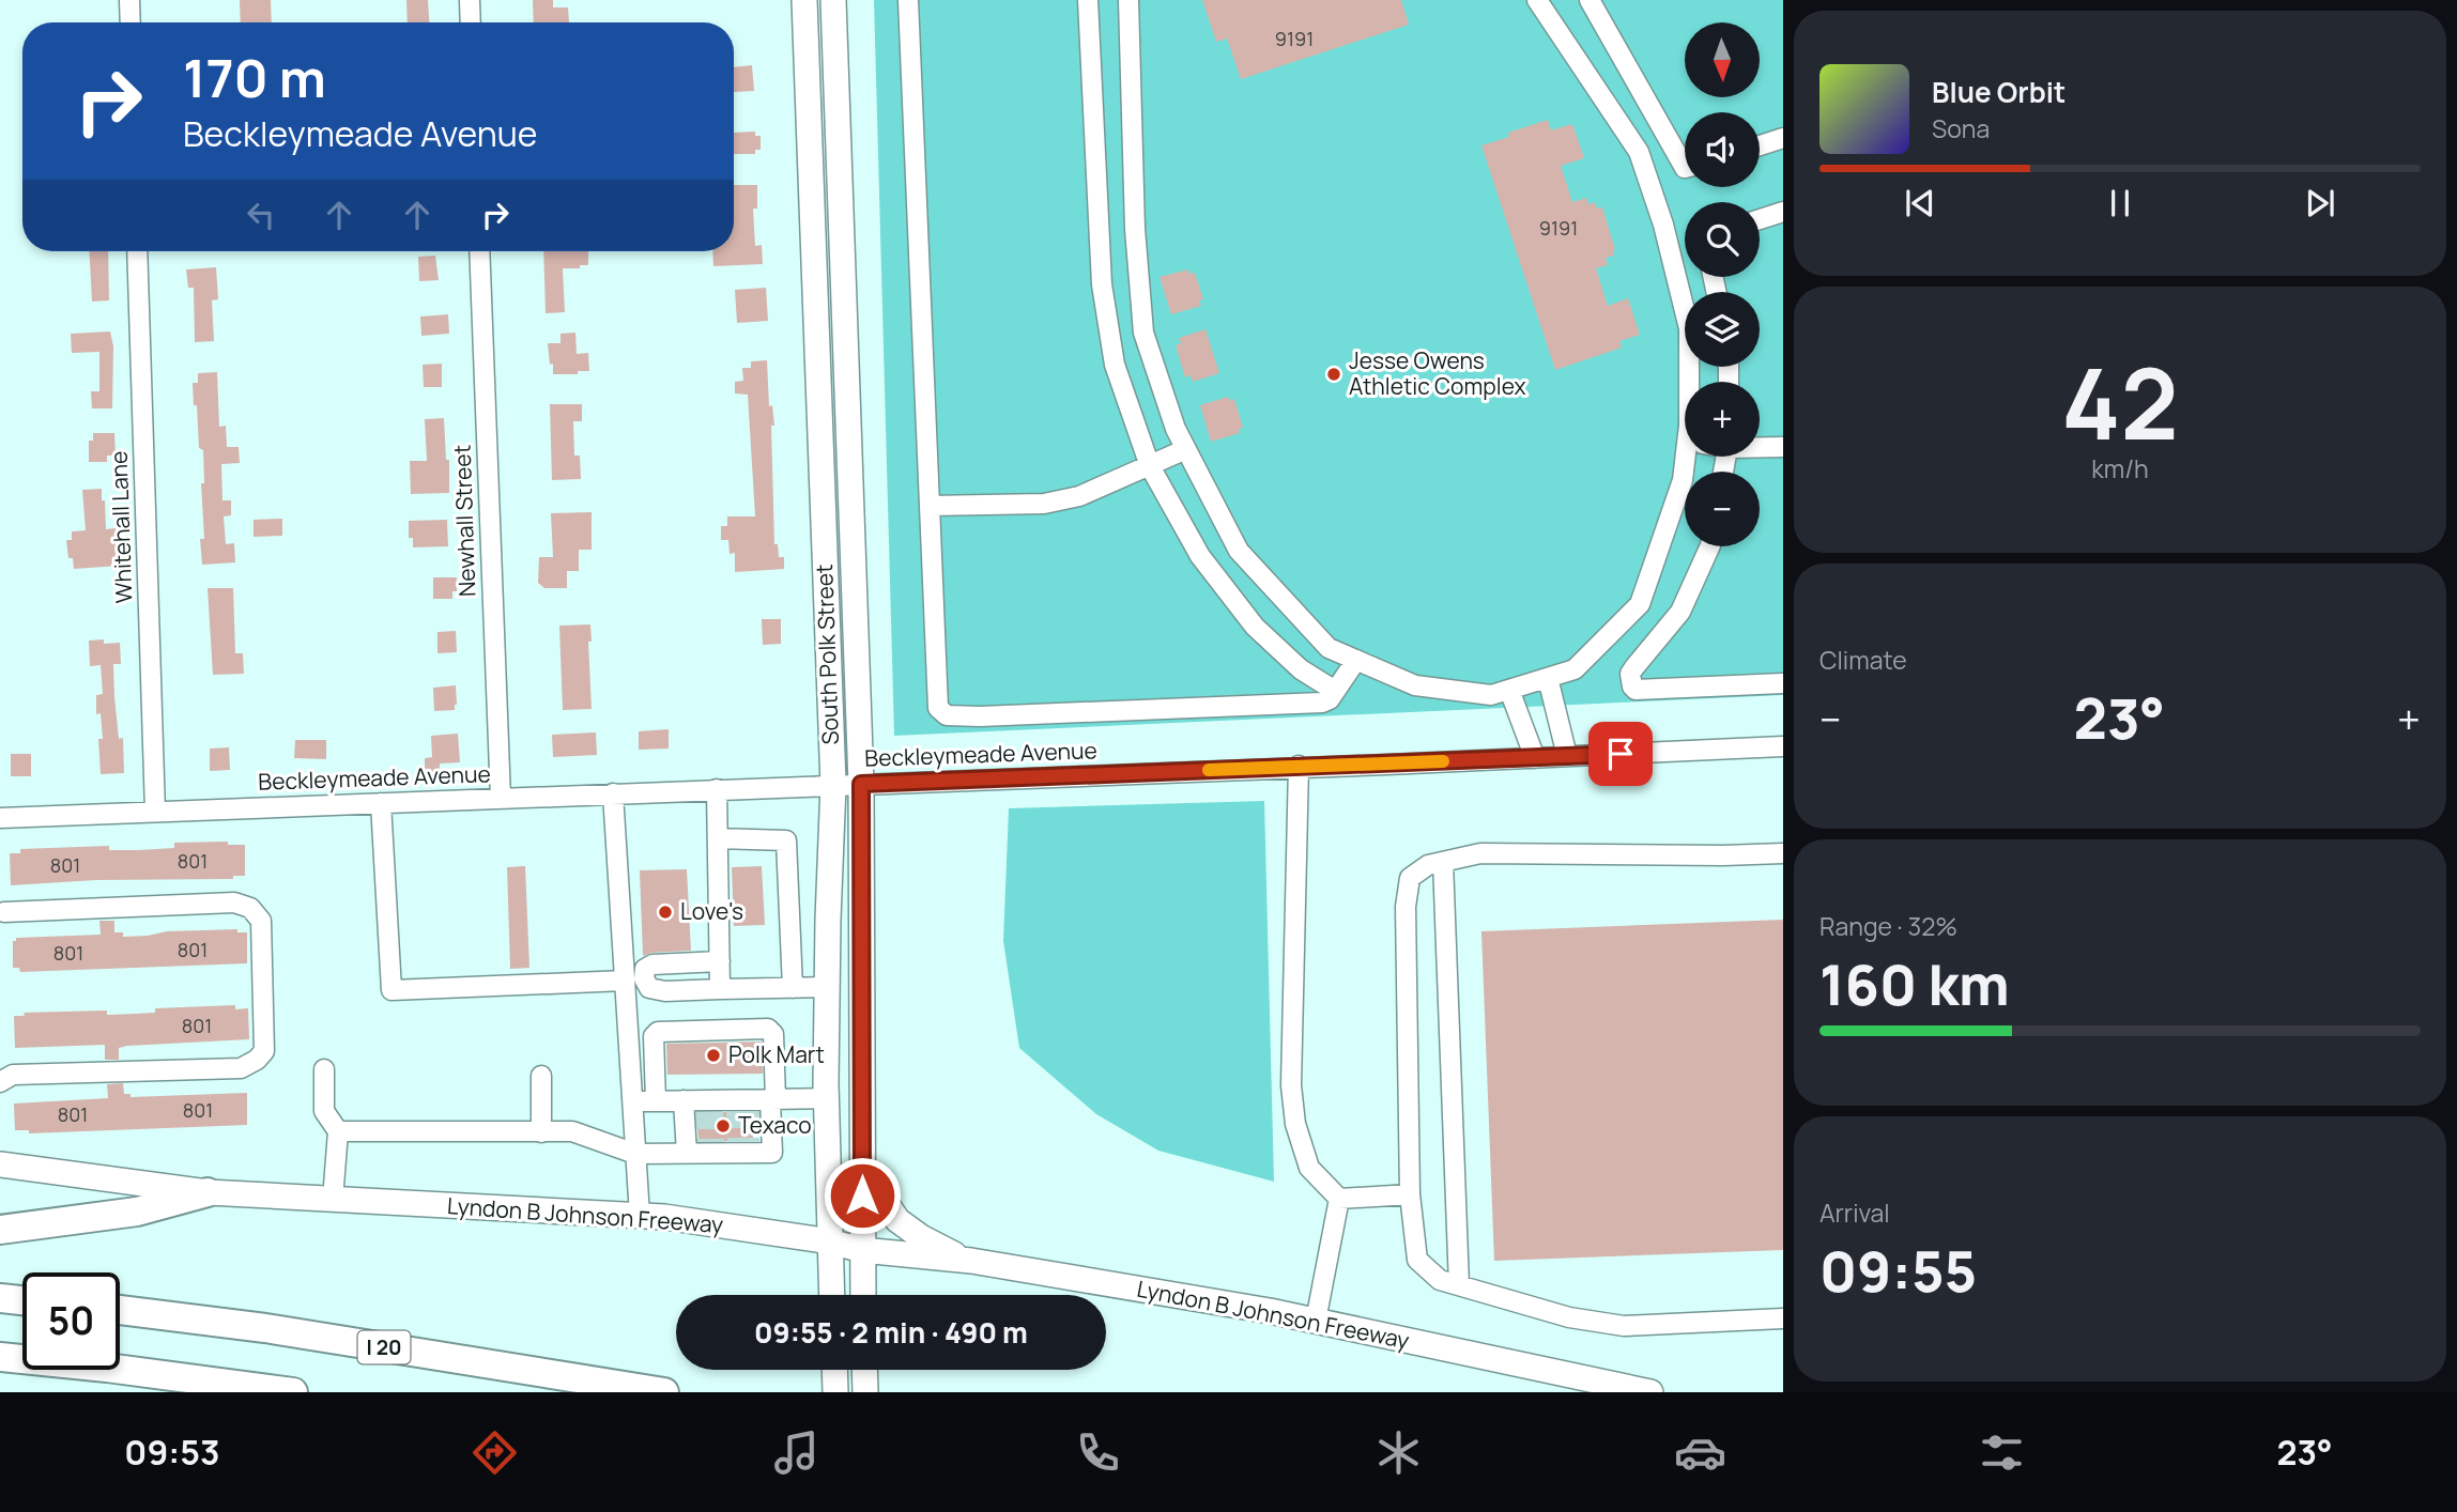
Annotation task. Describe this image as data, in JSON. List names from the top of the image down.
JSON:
{
  "streets": {
    "highway": ["I 20"],
    "main road": ["South Polk Street", "Lyndon B Johnson Freeway"],
    "street": ["Newhall Street", "Whitehall Lane", "Beckleymeade Avenue"]
  },
  "crossings": [
    ["Newhall Street", "Beckleymeade Avenue"],
    ["Whitehall Lane", "Beckleymeade Avenue"],
    ["South Polk Street", "Beckleymeade Avenue"],
    ["South Polk Street", "Lyndon B Johnson Freeway"]
  ],
  "places": [
    "Jesse Owens Athletic Complex",
    "Love's",
    "Polk Mart",
    "Texaco"
  ],
  "house_numbers": [
    "9191",
    "9191",
    "801",
    "801",
    "801",
    "801",
    "801",
    "801",
    "801"
  ],
  "north": "bottom",
  "page": {
    "map_buttons": ["+", "−"],
    "turn": ["170 m", "Beckleymeade Avenue"],
    "song": ["Blue Orbit", "Sona"],
    "tile": [
      ["42", "km/h"],
      "Climate",
      ["Range · 32%", "160 km"],
      ["Arrival", "09:55"]
    ],
    "heat": ["−", "23°", "+"],
    "limit": "50",
    "trip": "09:55 · 2 min · 490 m",
    "tabs": ["09:53", "23°"]
  }
}
